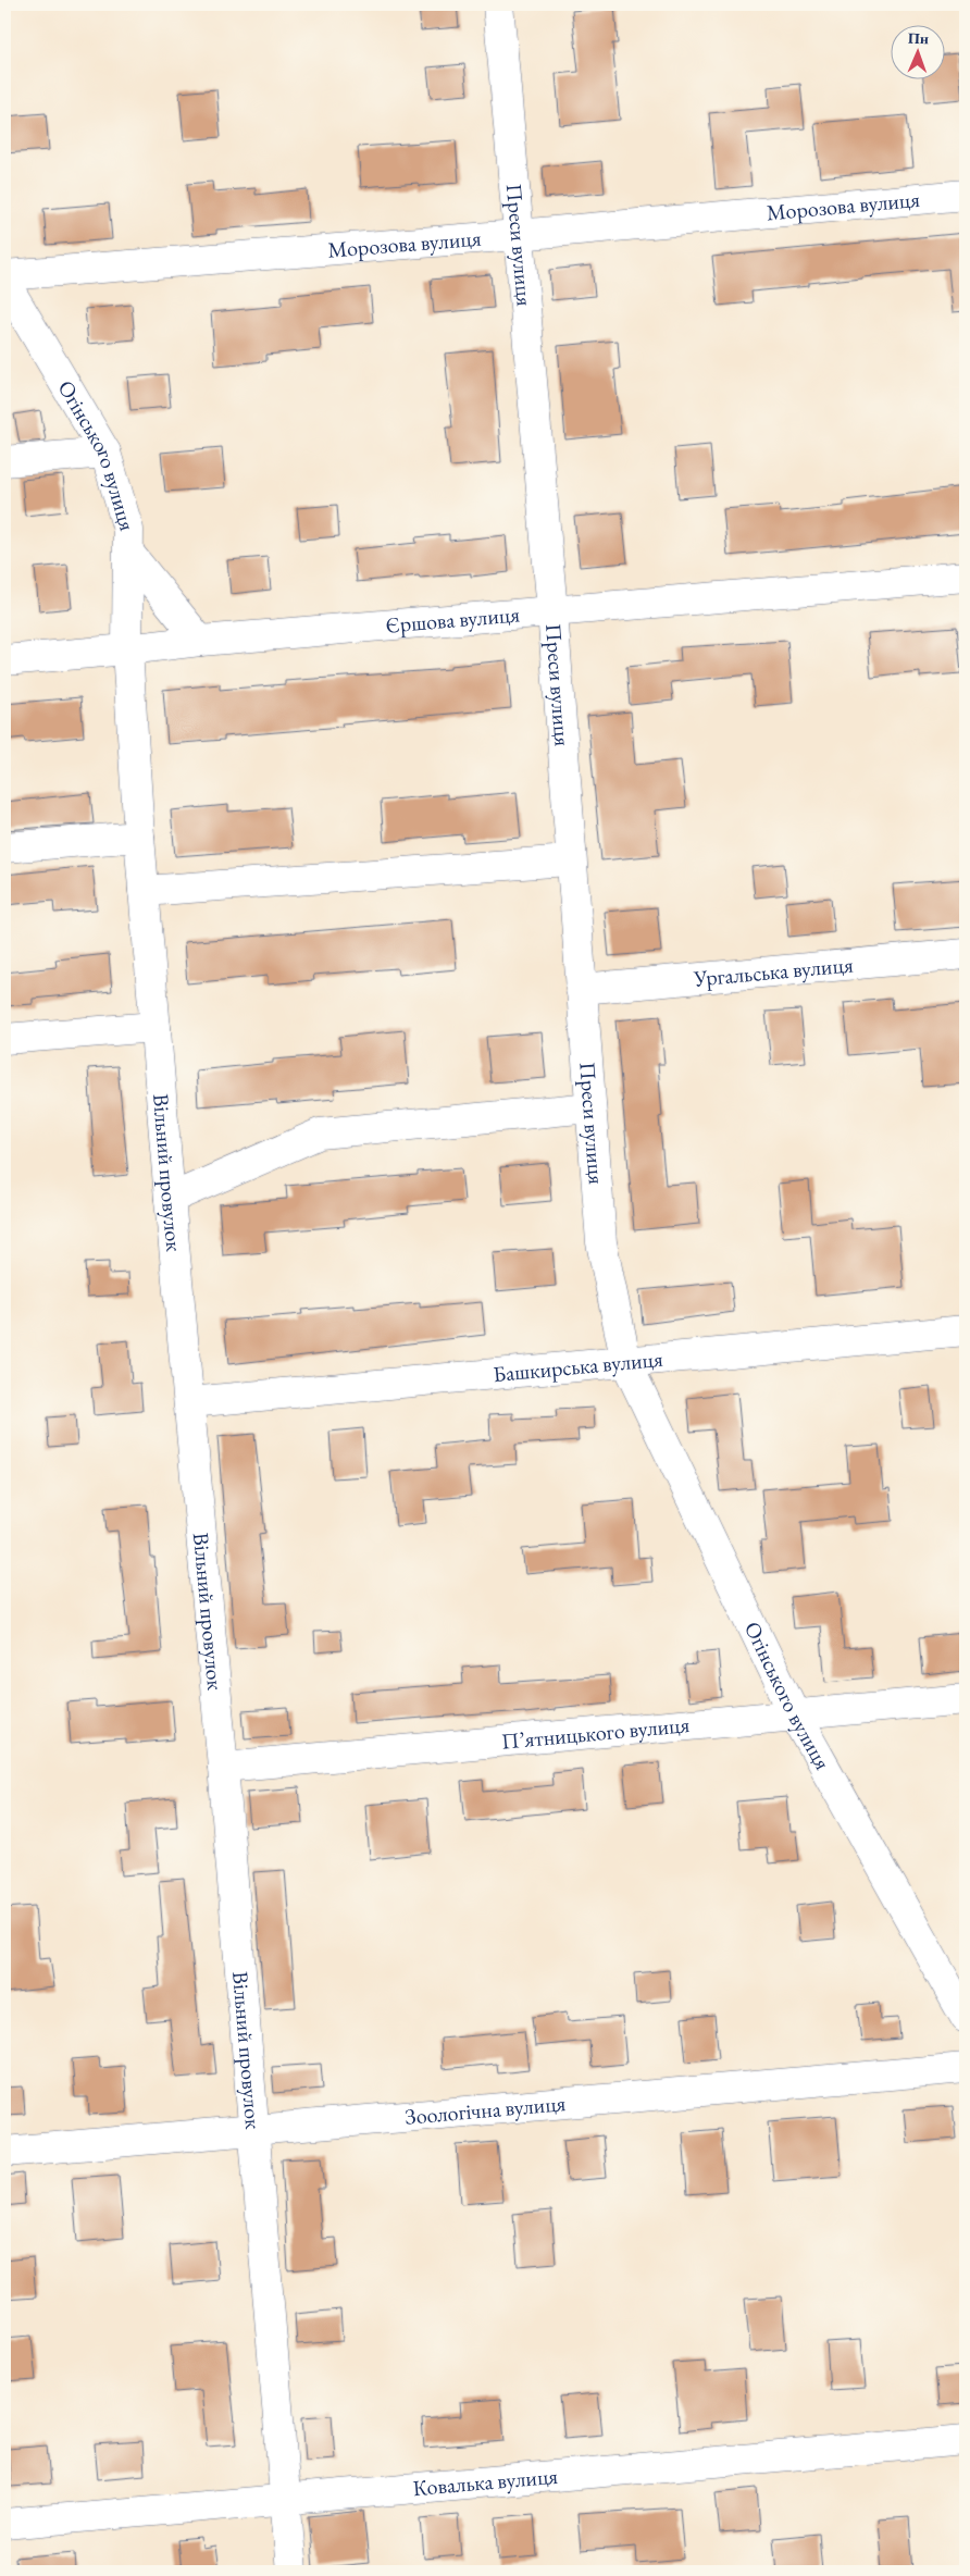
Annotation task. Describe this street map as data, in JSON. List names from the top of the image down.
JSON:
{
  "streets": {
    "street": [
      "Морозова вулиця",
      "Преси вулиця",
      "Огінського вулиця",
      "Єршова вулиця",
      "Ургальська вулиця",
      "Вільний провулок",
      "Башкирська вулиця",
      "П’ятницького вулиця",
      "Зоологічна вулиця",
      "Ковалька вулиця"
    ]
  },
  "crossings": [
    ["Морозова вулиця", "Преси вулиця"],
    ["Преси вулиця", "Огінського вулиця"],
    ["Преси вулиця", "Єршова вулиця"],
    ["Преси вулиця", "Ургальська вулиця"],
    ["Преси вулиця", "Башкирська вулиця"],
    ["Огінського вулиця", "Єршова вулиця"],
    ["Огінського вулиця", "Вільний провулок"],
    ["Огінського вулиця", "Башкирська вулиця"],
    ["Огінського вулиця", "П’ятницького вулиця"],
    ["Єршова вулиця", "Вільний провулок"],
    ["Вільний провулок", "Башкирська вулиця"],
    ["Вільний провулок", "П’ятницького вулиця"],
    ["Вільний провулок", "Зоологічна вулиця"],
    ["Вільний провулок", "Ковалька вулиця"]
  ],
  "north": "top"
}
